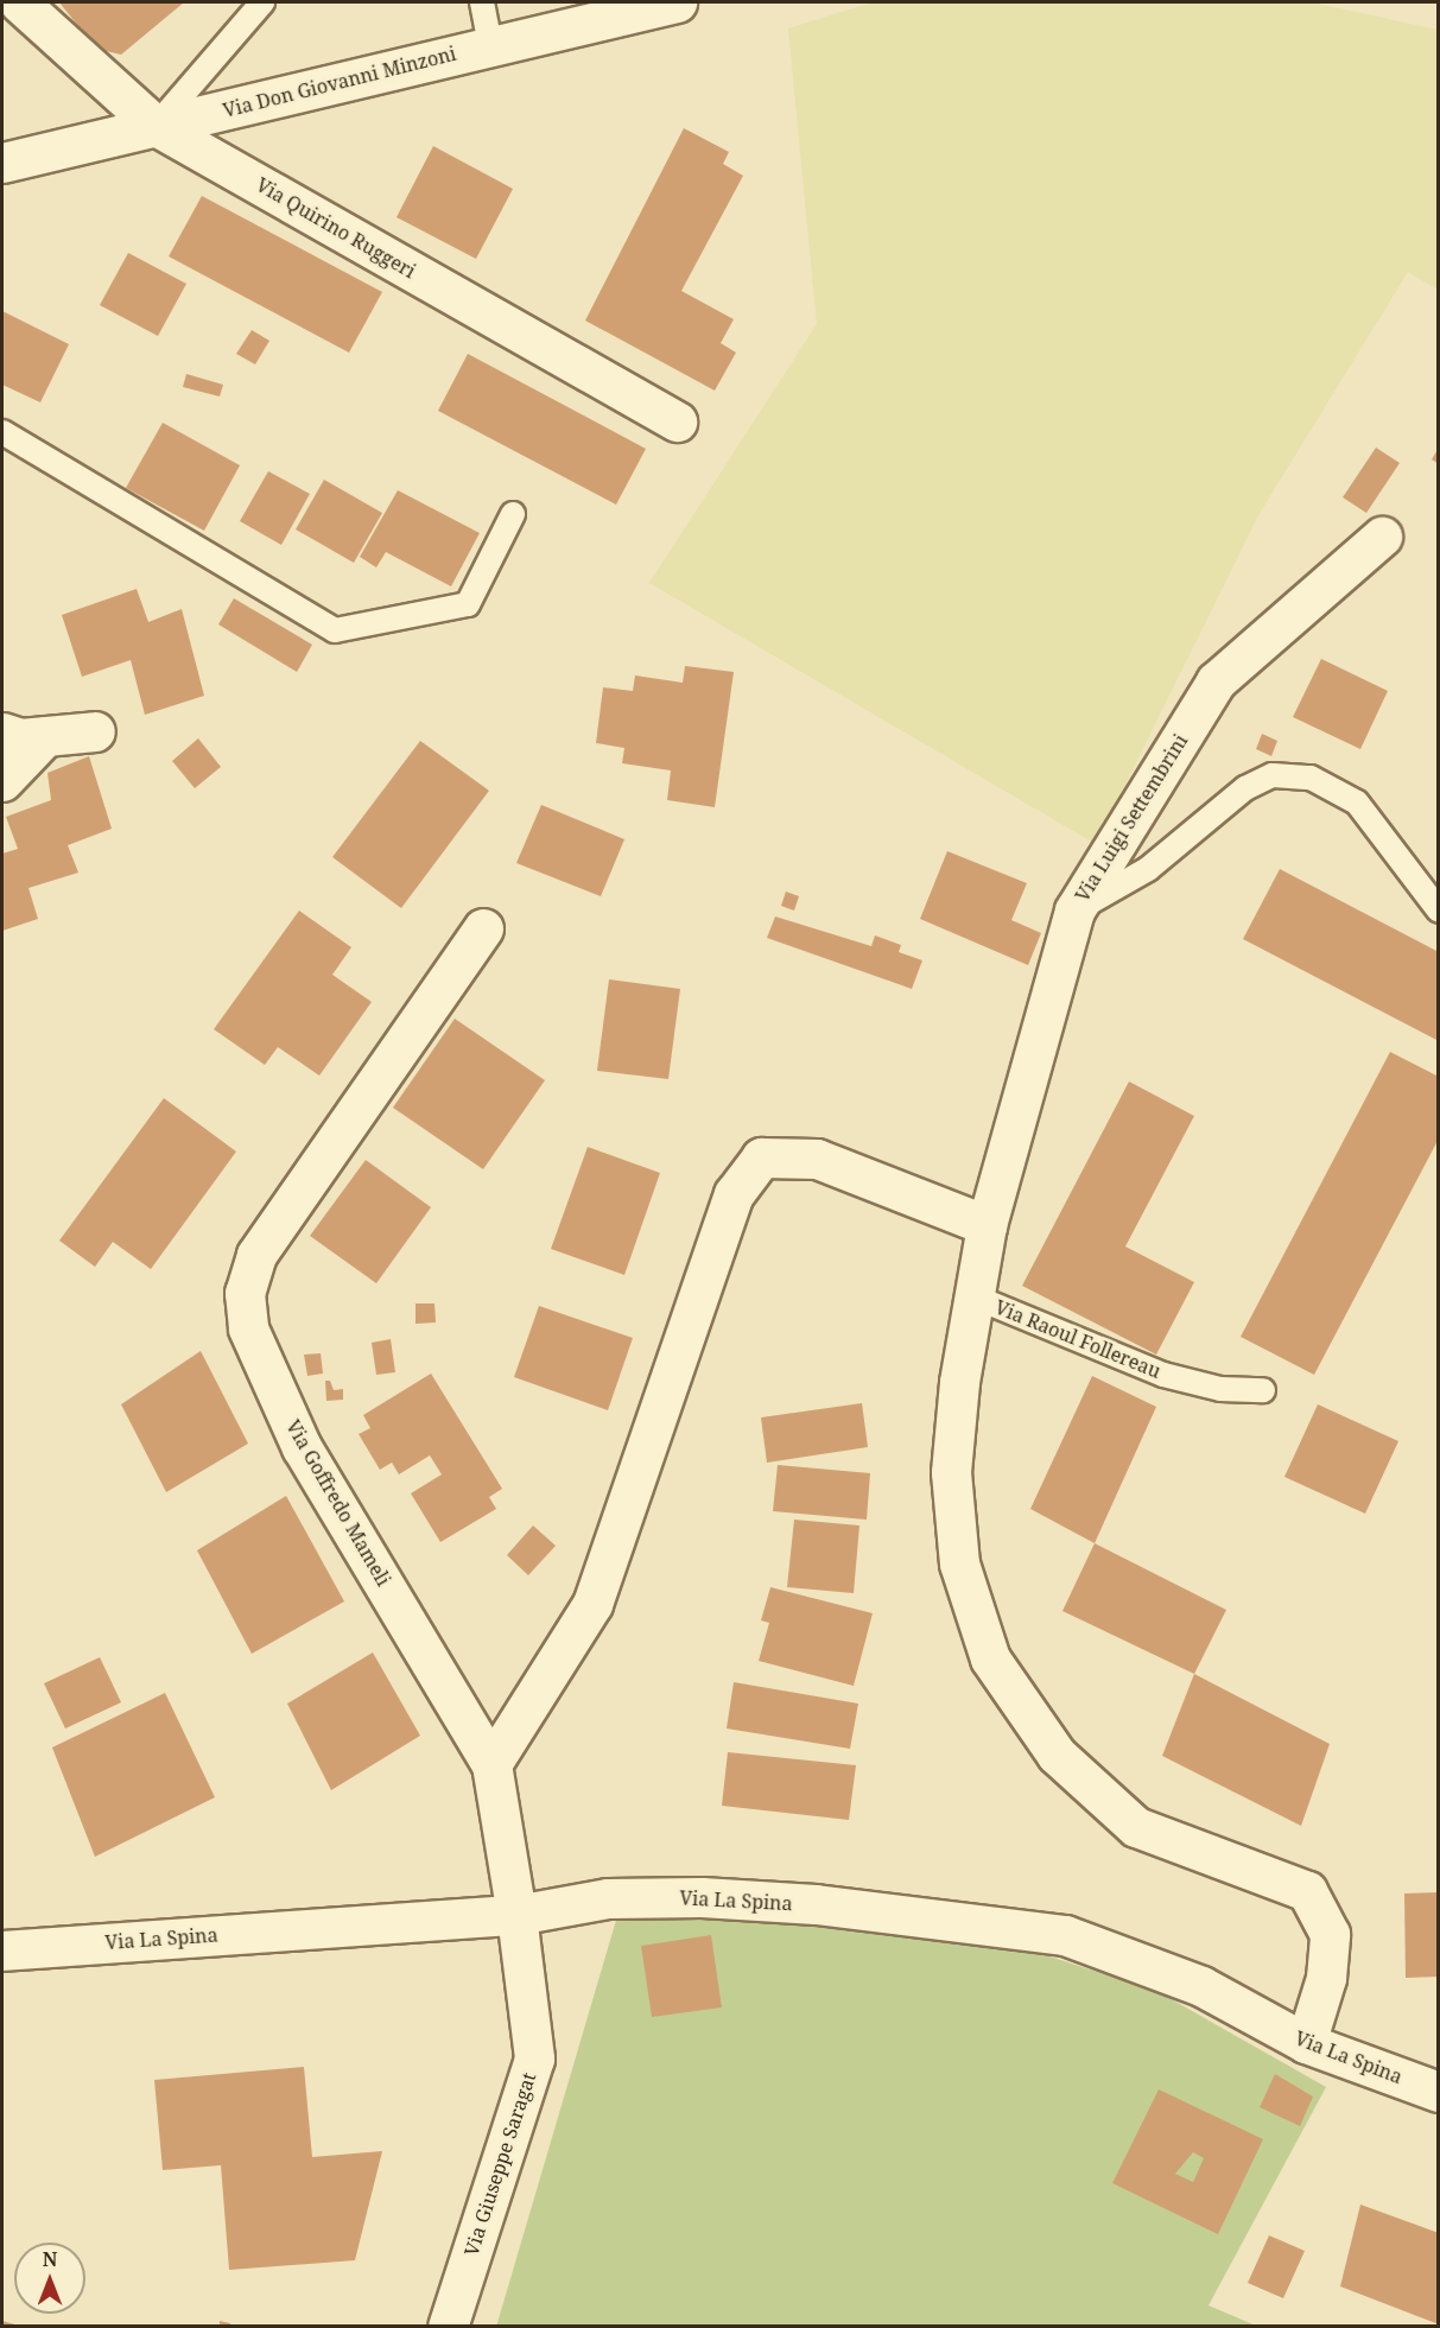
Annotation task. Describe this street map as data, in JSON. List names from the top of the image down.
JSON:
{
  "streets": {
    "street": [
      "Via Don Giovanni Minzoni",
      "Via Quirino Ruggeri",
      "Via Luigi Settembrini",
      "Via Raoul Follereau",
      "Via Goffredo Mameli",
      "Via La Spina",
      "Via Giuseppe Saragat"
    ]
  },
  "crossings": [
    ["Via Don Giovanni Minzoni", "Via Quirino Ruggeri"],
    ["Via Luigi Settembrini", "Via Raoul Follereau"],
    ["Via Raoul Follereau", "Via La Spina"],
    ["Via Goffredo Mameli", "Via La Spina"],
    ["Via Goffredo Mameli", "Via Giuseppe Saragat"],
    ["Via La Spina", "Via Giuseppe Saragat"]
  ],
  "north": "top"
}
